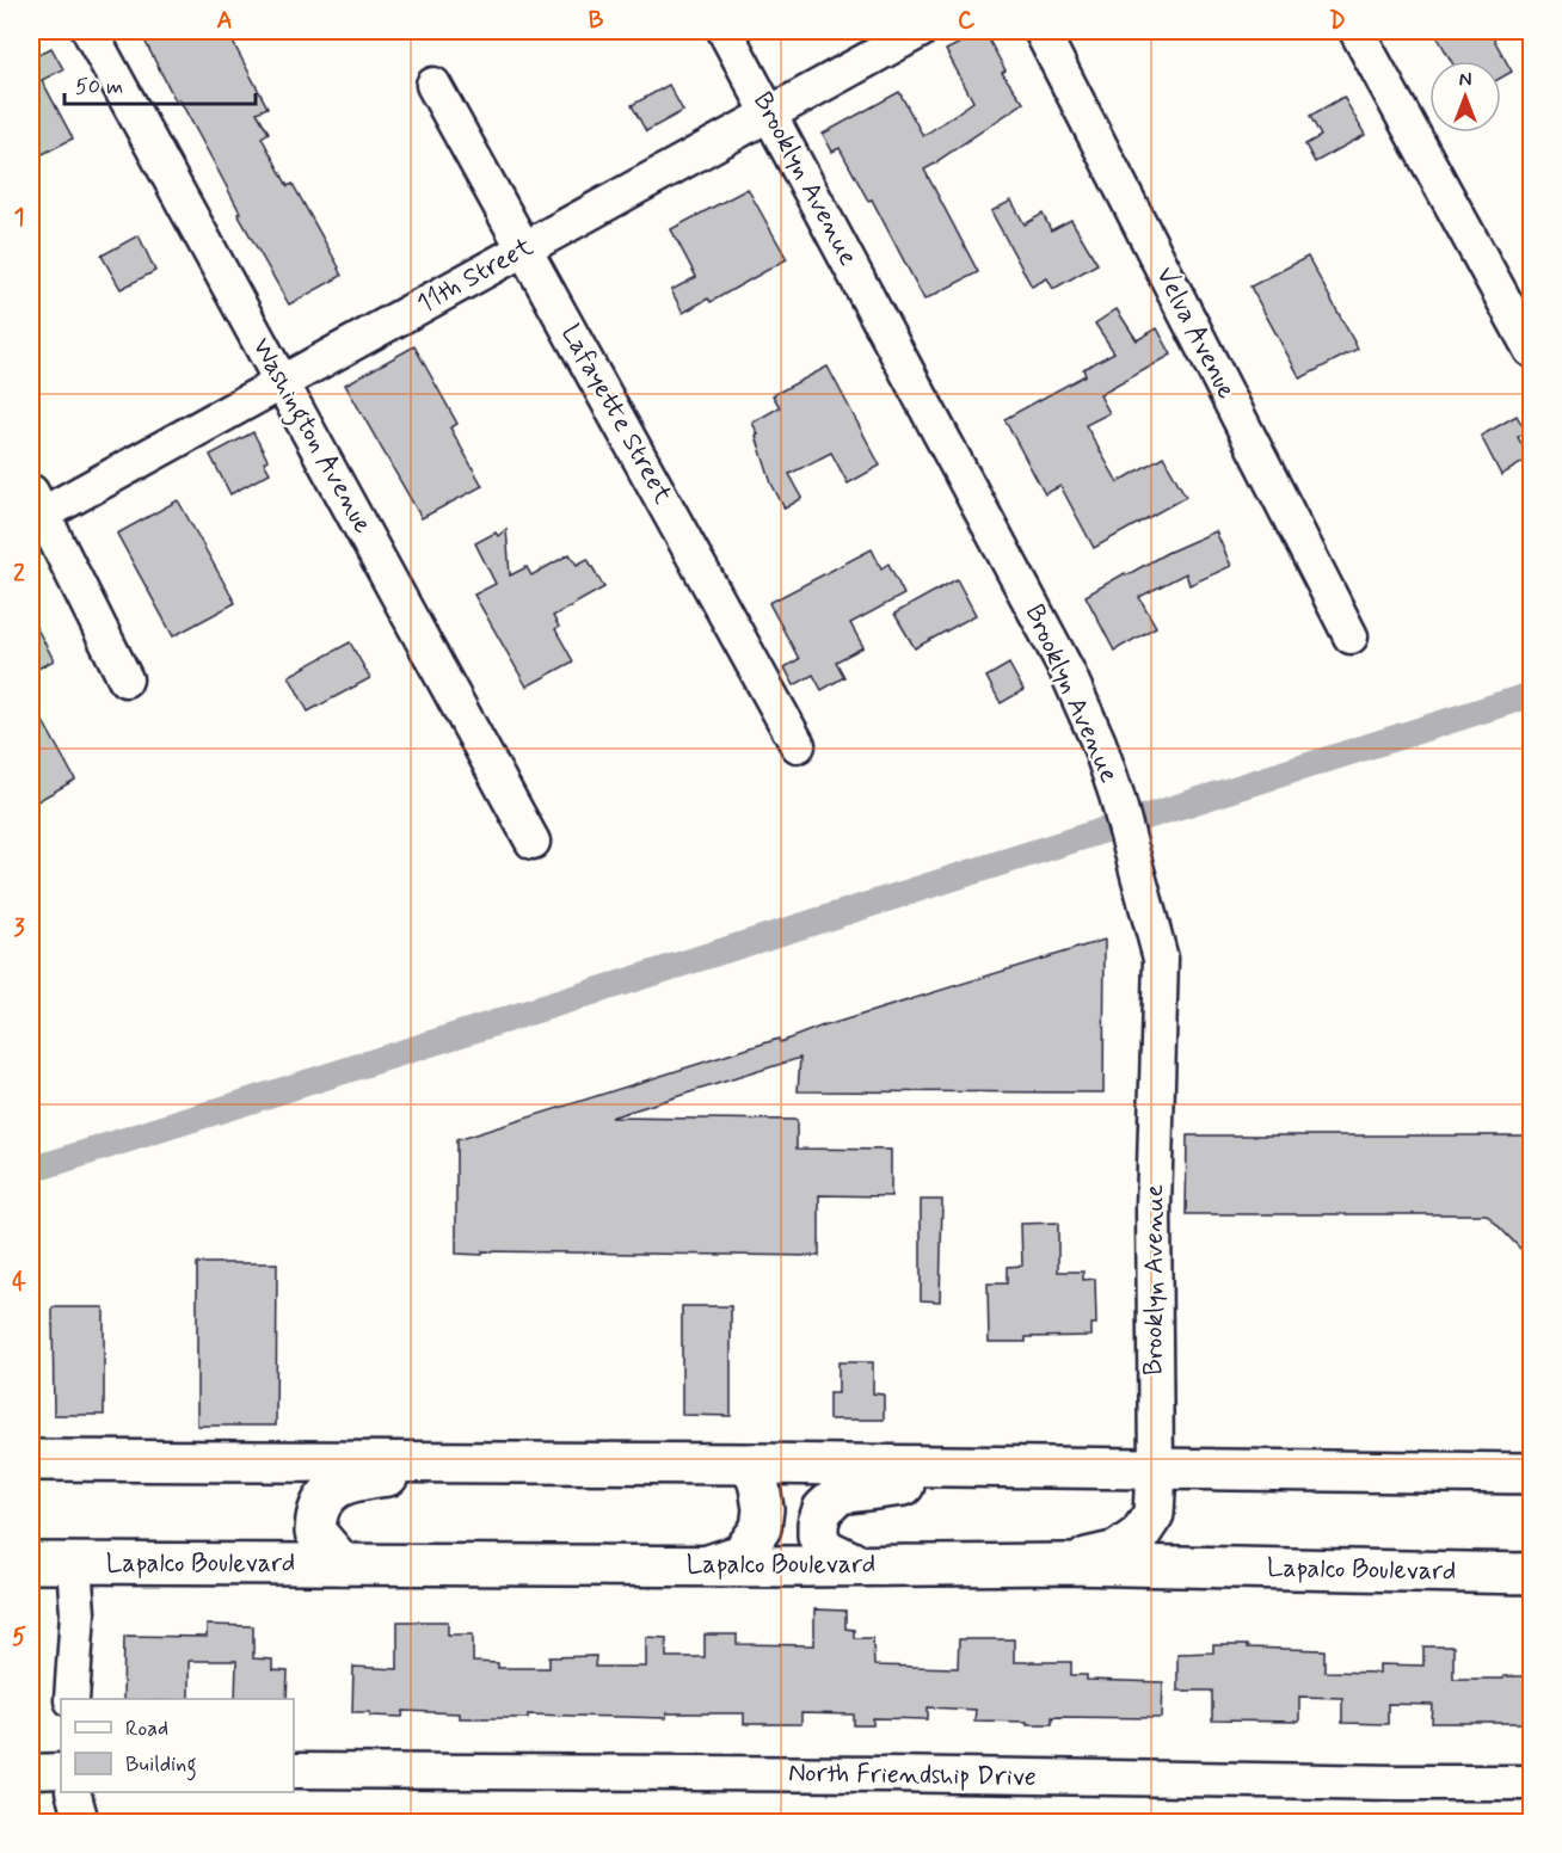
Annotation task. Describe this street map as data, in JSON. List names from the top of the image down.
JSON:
{
  "streets": {
    "main road": ["Lapalco Boulevard"],
    "street": [
      "Brooklyn Avenue",
      "11th Street",
      "Velva Avenue",
      "Lafayette Street",
      "Washington Avenue",
      "North Friendship Drive"
    ]
  },
  "crossings": [
    ["Brooklyn Avenue", "11th Street"],
    ["11th Street", "Lafayette Street"],
    ["11th Street", "Washington Avenue"]
  ],
  "legend": ["Road", "Building"],
  "scale_bar": "50 m",
  "north": "top",
  "grid": {
    "columns": [
      "A",
      "B",
      "C",
      "D"
    ],
    "rows": [
      "1",
      "2",
      "3",
      "4",
      "5"
    ]
  }
}
